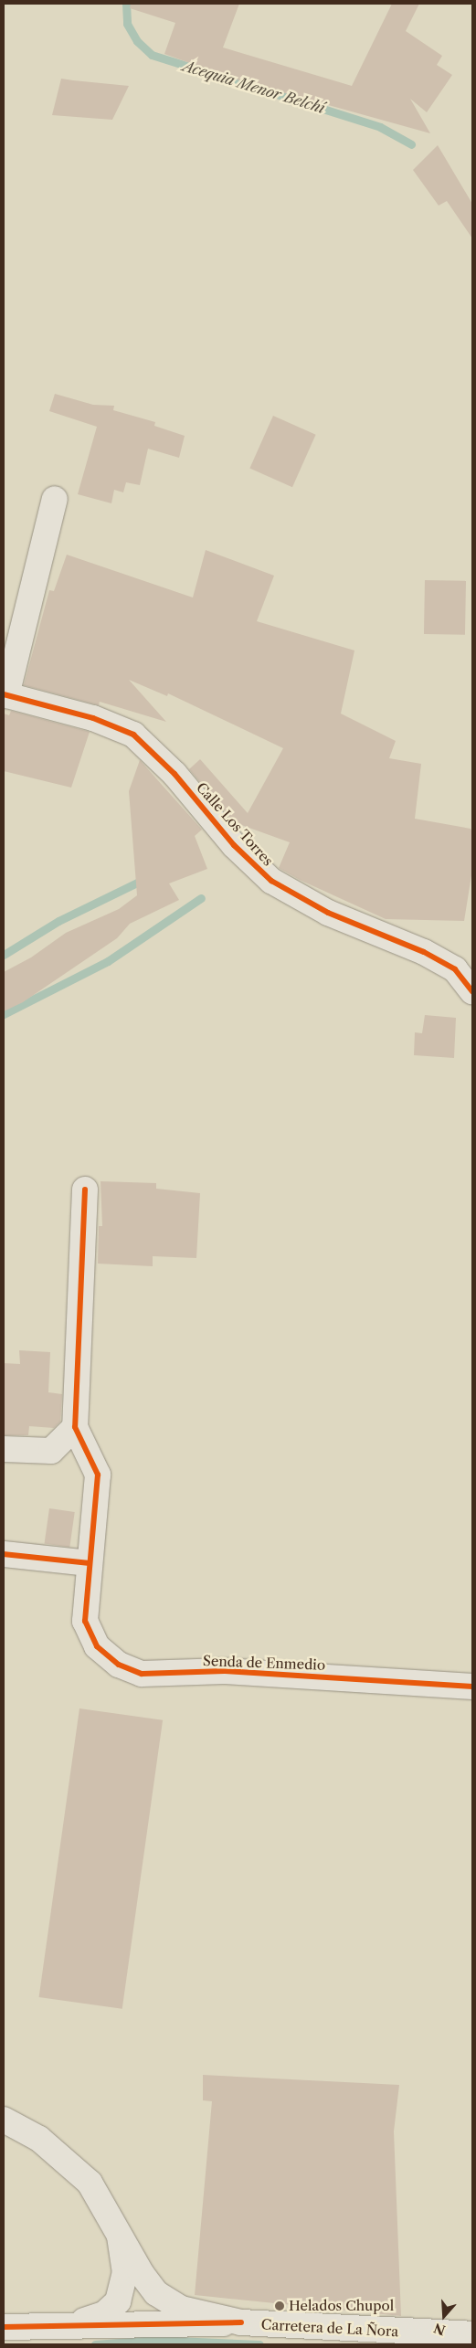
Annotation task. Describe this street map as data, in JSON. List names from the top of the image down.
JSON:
{
  "streets": {
    "street": ["Calle Los Torres", "Senda de Enmedio", "Carretera de La Ñora"]
  },
  "water": ["Acequia Menor Belchí"],
  "places": ["Helados Chupol"],
  "north": "bottom"
}
